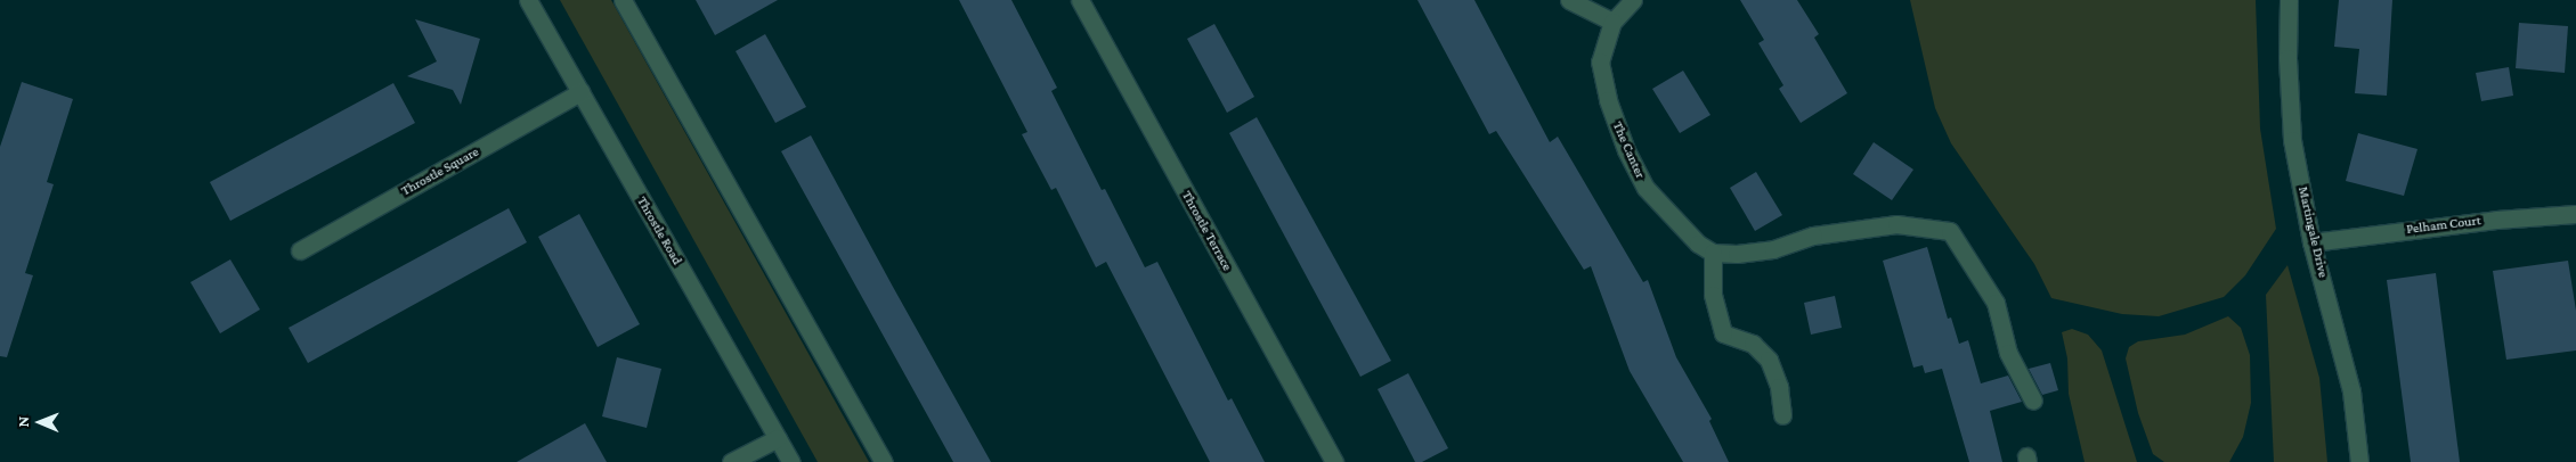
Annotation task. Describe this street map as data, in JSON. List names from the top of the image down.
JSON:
{
  "streets": {
    "street": [
      "The Canter",
      "Throstle Square",
      "Pelham Court",
      "Throstle Road",
      "Throstle Terrace",
      "Martingale Drive"
    ]
  },
  "crossings": [
    ["Throstle Square", "Throstle Road"],
    ["Pelham Court", "Martingale Drive"]
  ],
  "north": "left"
}
